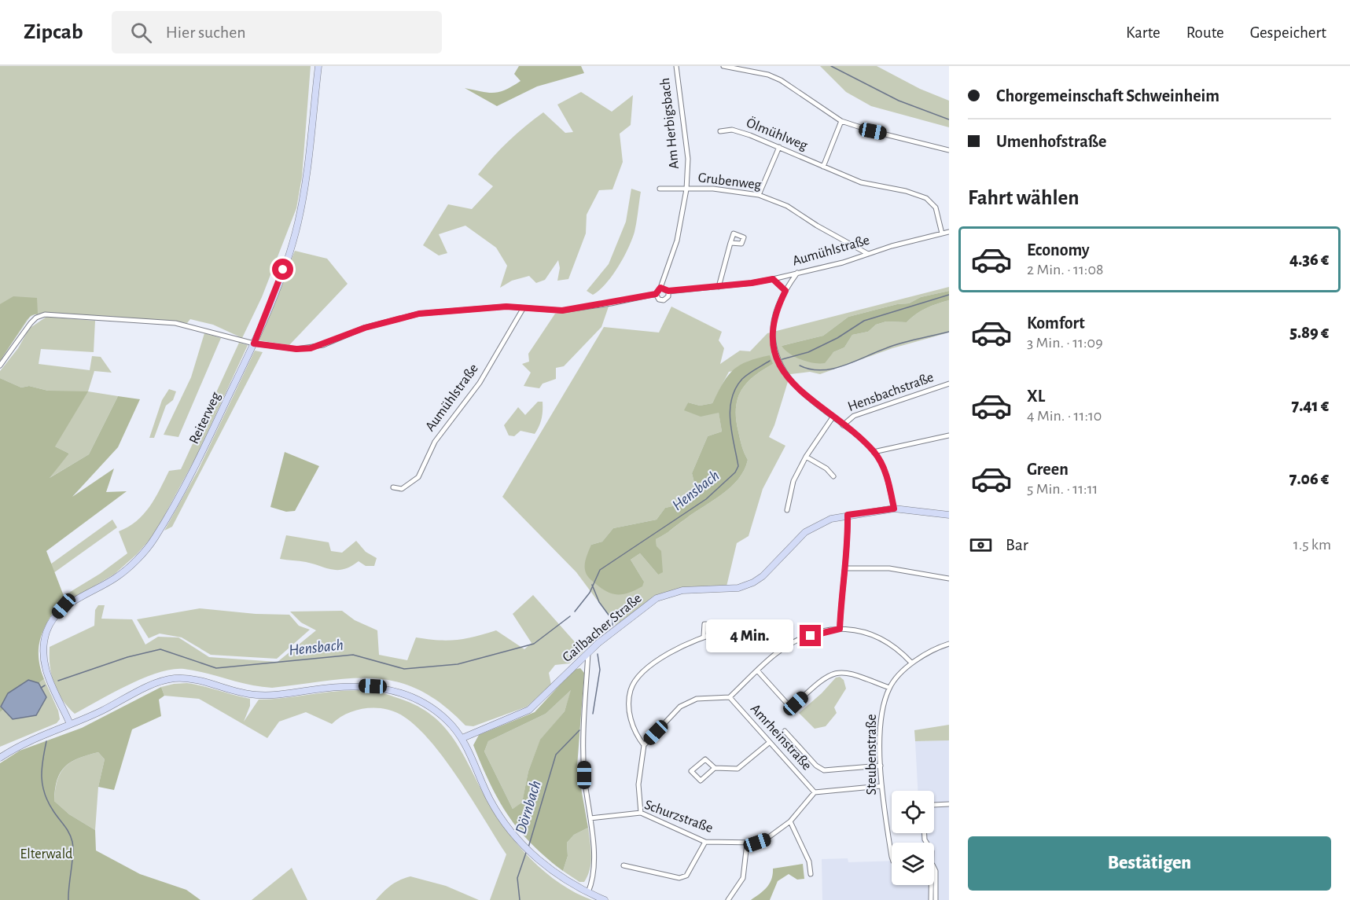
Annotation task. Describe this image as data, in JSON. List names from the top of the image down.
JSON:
{
  "streets": {
    "street": [
      "Am Herbigsbach",
      "Ölmühlweg",
      "Grubenweg",
      "Aumühlstraße",
      "Hensbachstraße",
      "Reiterweg",
      "Gailbacher Straße",
      "Amrheinstraße",
      "Steubenstraße",
      "Schurzstraße"
    ]
  },
  "crossings": [
    ["Am Herbigsbach", "Grubenweg"],
    ["Am Herbigsbach", "Aumühlstraße"],
    ["Ölmühlweg", "Aumühlstraße"],
    ["Grubenweg", "Aumühlstraße"],
    ["Aumühlstraße", "Reiterweg"],
    ["Amrheinstraße", "Schurzstraße"]
  ],
  "water": ["Hensbach", "Dörnbach"],
  "parks": ["Elterwald"],
  "page": {
    "header": "Zipcab",
    "search": "Hier suchen",
    "nav": ["Karte", "Route", "Gespeichert"],
    "banner": ["Chorgemeinschaft Schweinheim", "Umenhofstraße"],
    "heading": "Fahrt wählen",
    "list": [
      {
        "name": "Economy",
        "note": "2 Min. · 11:08",
        "value": "4.36 €"
      },
      {
        "name": "Komfort",
        "note": "3 Min. · 11:09",
        "value": "5.89 €"
      },
      {
        "name": "XL",
        "note": "4 Min. · 11:10",
        "value": "7.41 €"
      },
      {
        "name": "Green",
        "note": "5 Min. · 11:11",
        "value": "7.06 €"
      }
    ],
    "pay": ["Bar", "1.5 km"],
    "bubble": "4 Min.",
    "buttons": "Bestätigen"
  }
}
